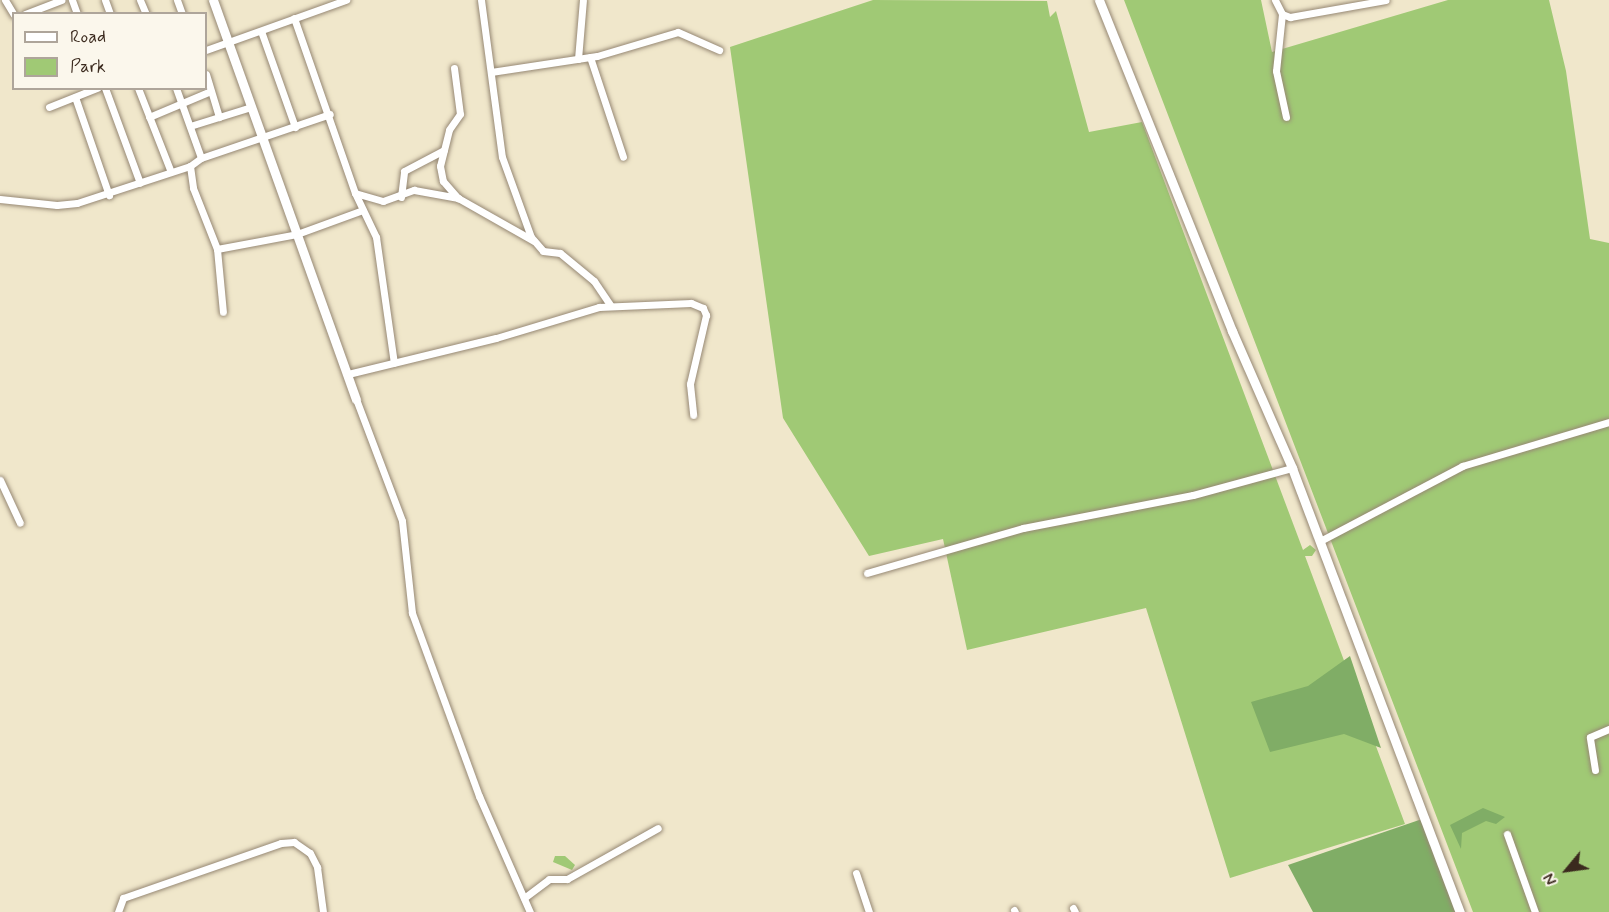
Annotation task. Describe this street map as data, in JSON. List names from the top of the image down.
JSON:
{
  "legend": ["Road", "Park"],
  "north": "bottom left"
}
